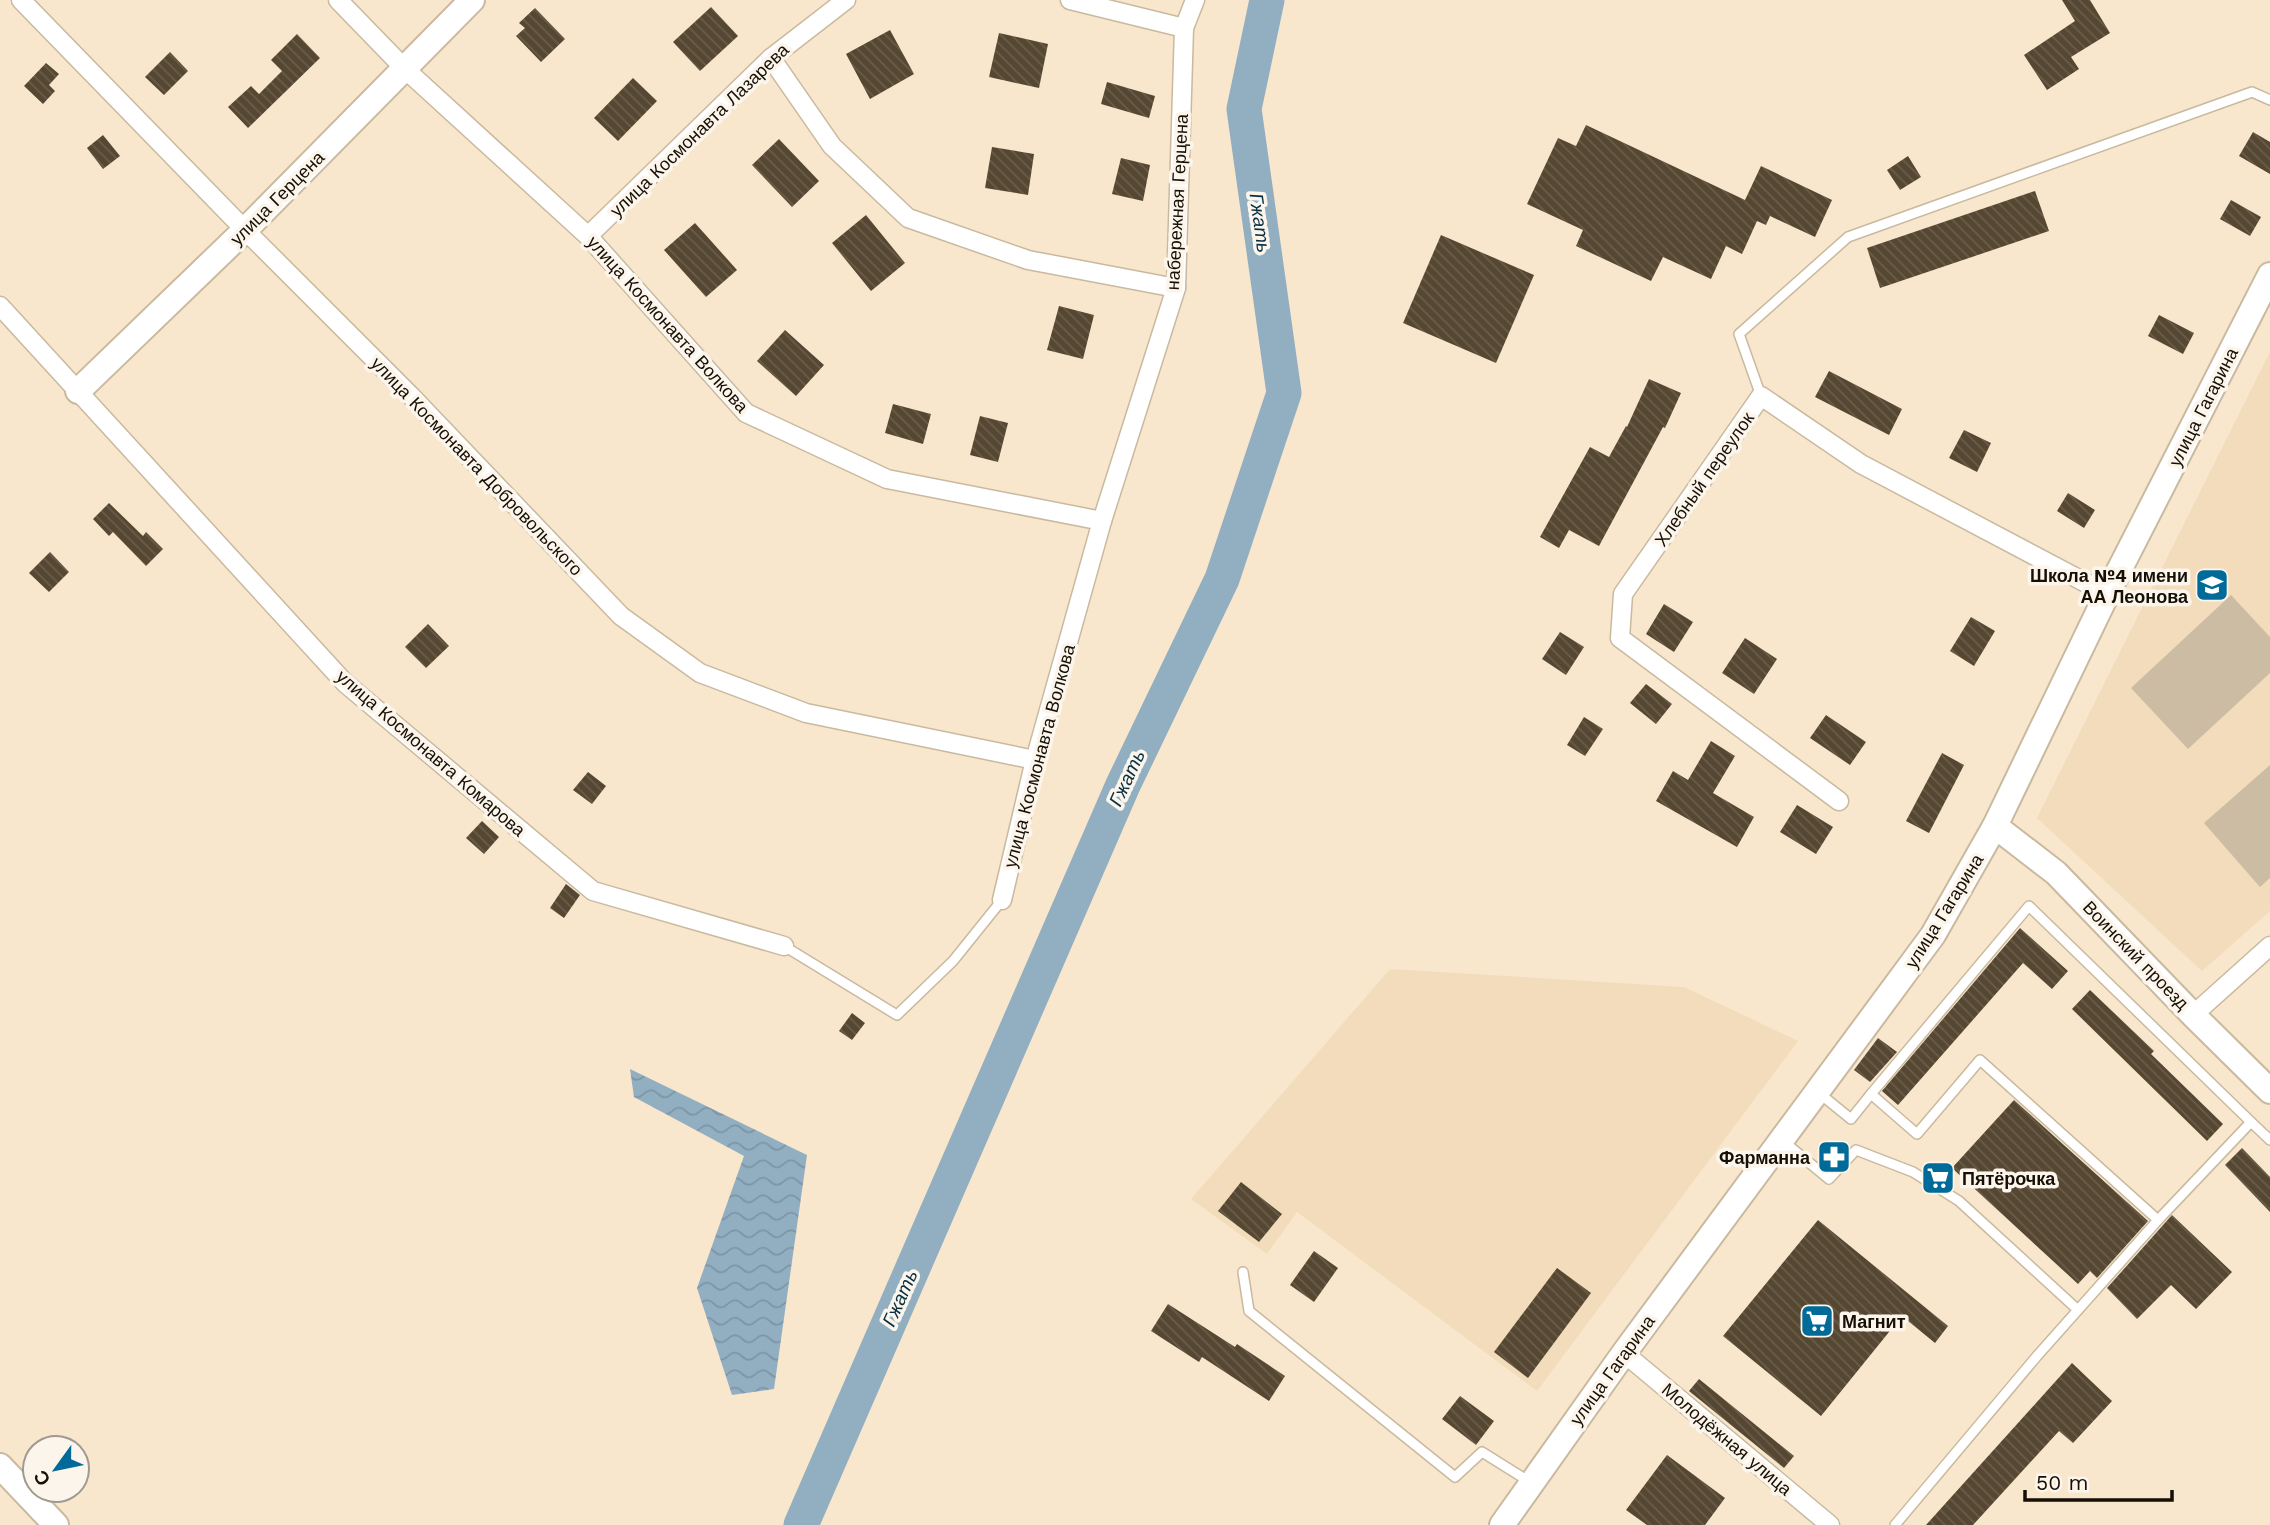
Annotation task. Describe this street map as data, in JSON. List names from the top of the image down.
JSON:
{
  "streets": {
    "main road": ["улица Герцена", "улица Гагарина", "Воинский проезд"],
    "street": [
      "улица Космонавта Лазарева",
      "набережная Герцена",
      "улица Космонавта Волкова",
      "улица Космонавта Добровольского",
      "Хлебный переулок",
      "улица Космонавта Комарова",
      "Молодёжная улица"
    ]
  },
  "crossings": [
    ["улица Космонавта Лазарева", "улица Космонавта Волкова"],
    ["улица Герцена", "улица Космонавта Волкова"],
    ["улица Герцена", "улица Космонавта Добровольского"],
    ["улица Герцена", "улица Космонавта Комарова"],
    ["набережная Герцена", "улица Космонавта Волкова"],
    ["улица Космонавта Волкова", "улица Космонавта Добровольского"],
    ["улица Гагарина", "Хлебный переулок"],
    ["улица Гагарина", "Воинский проезд"],
    ["улица Гагарина", "Молодёжная улица"]
  ],
  "water": ["Гжать"],
  "places": {
    "school or university": ["Школа №4 имени АА Леонова"],
    "pharmacy": ["Фарманна"],
    "supermarket": ["Пятёрочка", "Магнит"]
  },
  "scale_bar": "50 m",
  "north": "bottom left"
}
